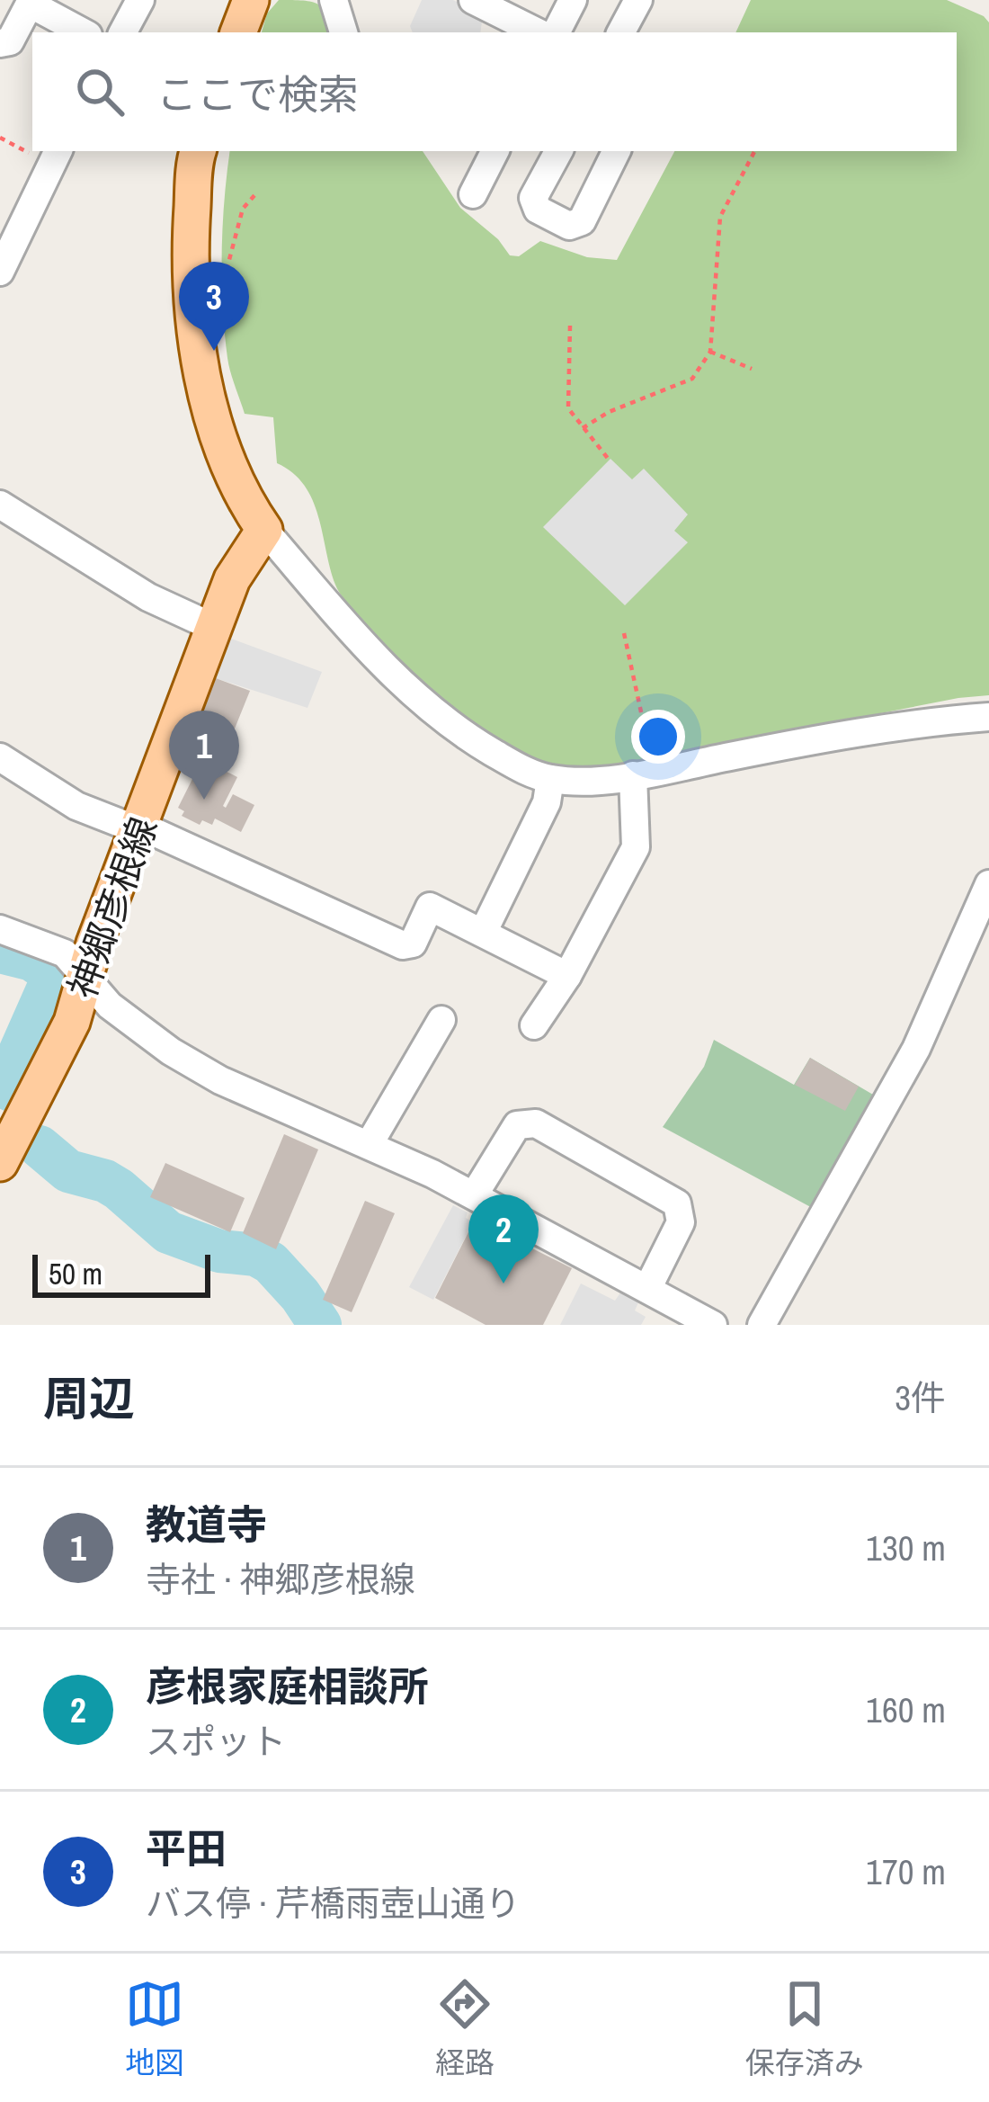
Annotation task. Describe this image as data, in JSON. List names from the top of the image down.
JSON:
{
  "streets": {
    "main road": ["神郷彦根線"]
  },
  "scale_bar": "50 m",
  "page": {
    "search": "ここで検索",
    "pins": ["3", "1", "2"],
    "scale": "50 m",
    "heading": ["周辺", "3件"],
    "list": [
      {
        "mark": "1",
        "name": "教道寺",
        "note": "寺社 · 神郷彦根線",
        "value": "130 m"
      },
      {
        "mark": "2",
        "name": "彦根家庭相談所",
        "note": "スポット",
        "value": "160 m"
      },
      {
        "mark": "3",
        "name": "平田",
        "note": "バス停 · 芹橋雨壺山通り",
        "value": "170 m"
      }
    ],
    "nav": ["地図", "経路", "保存済み"]
  }
}
